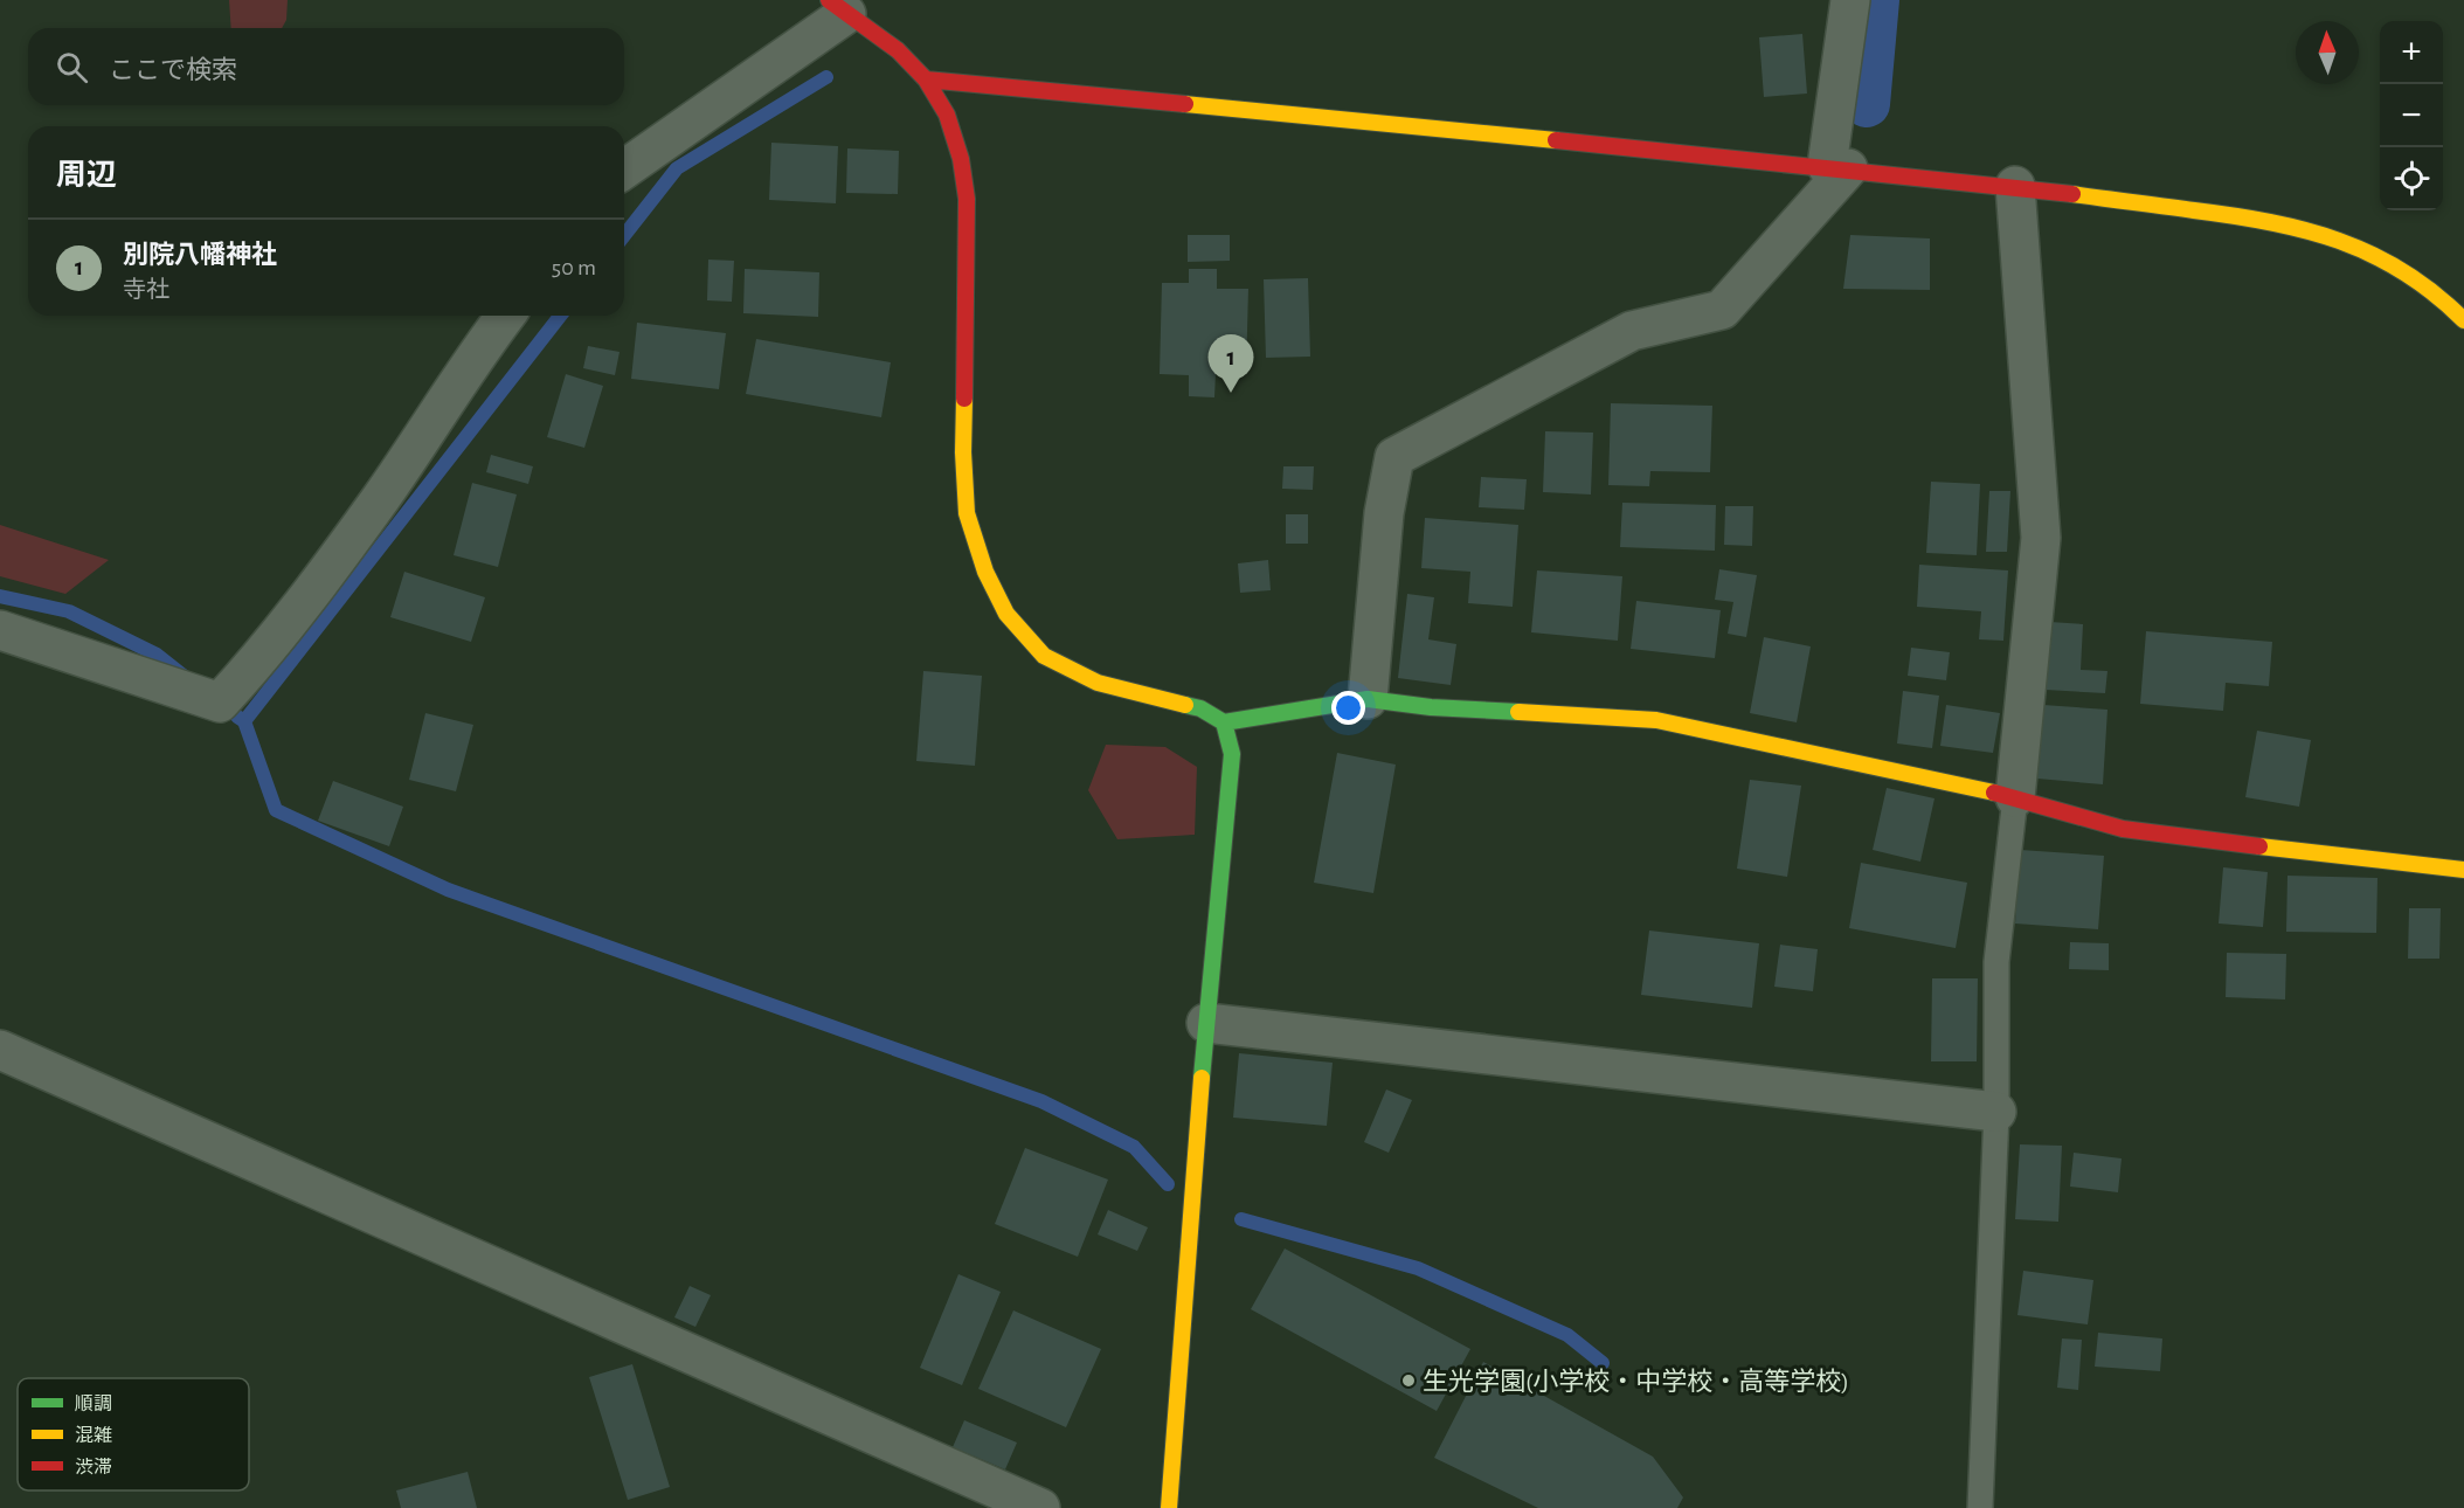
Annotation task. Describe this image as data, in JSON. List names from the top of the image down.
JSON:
{
  "places": ["生光学園(小学校・中学校・高等学校)"],
  "legend": ["順調", "混雑", "渋滞"],
  "north": "top",
  "page": {
    "map_buttons": ["+", "−"],
    "search": "ここで検索",
    "heading": "周辺",
    "list": [
      {
        "mark": "1",
        "name": "別院八幡神社",
        "note": "寺社",
        "value": "50 m"
      }
    ],
    "pins": "1"
  }
}
